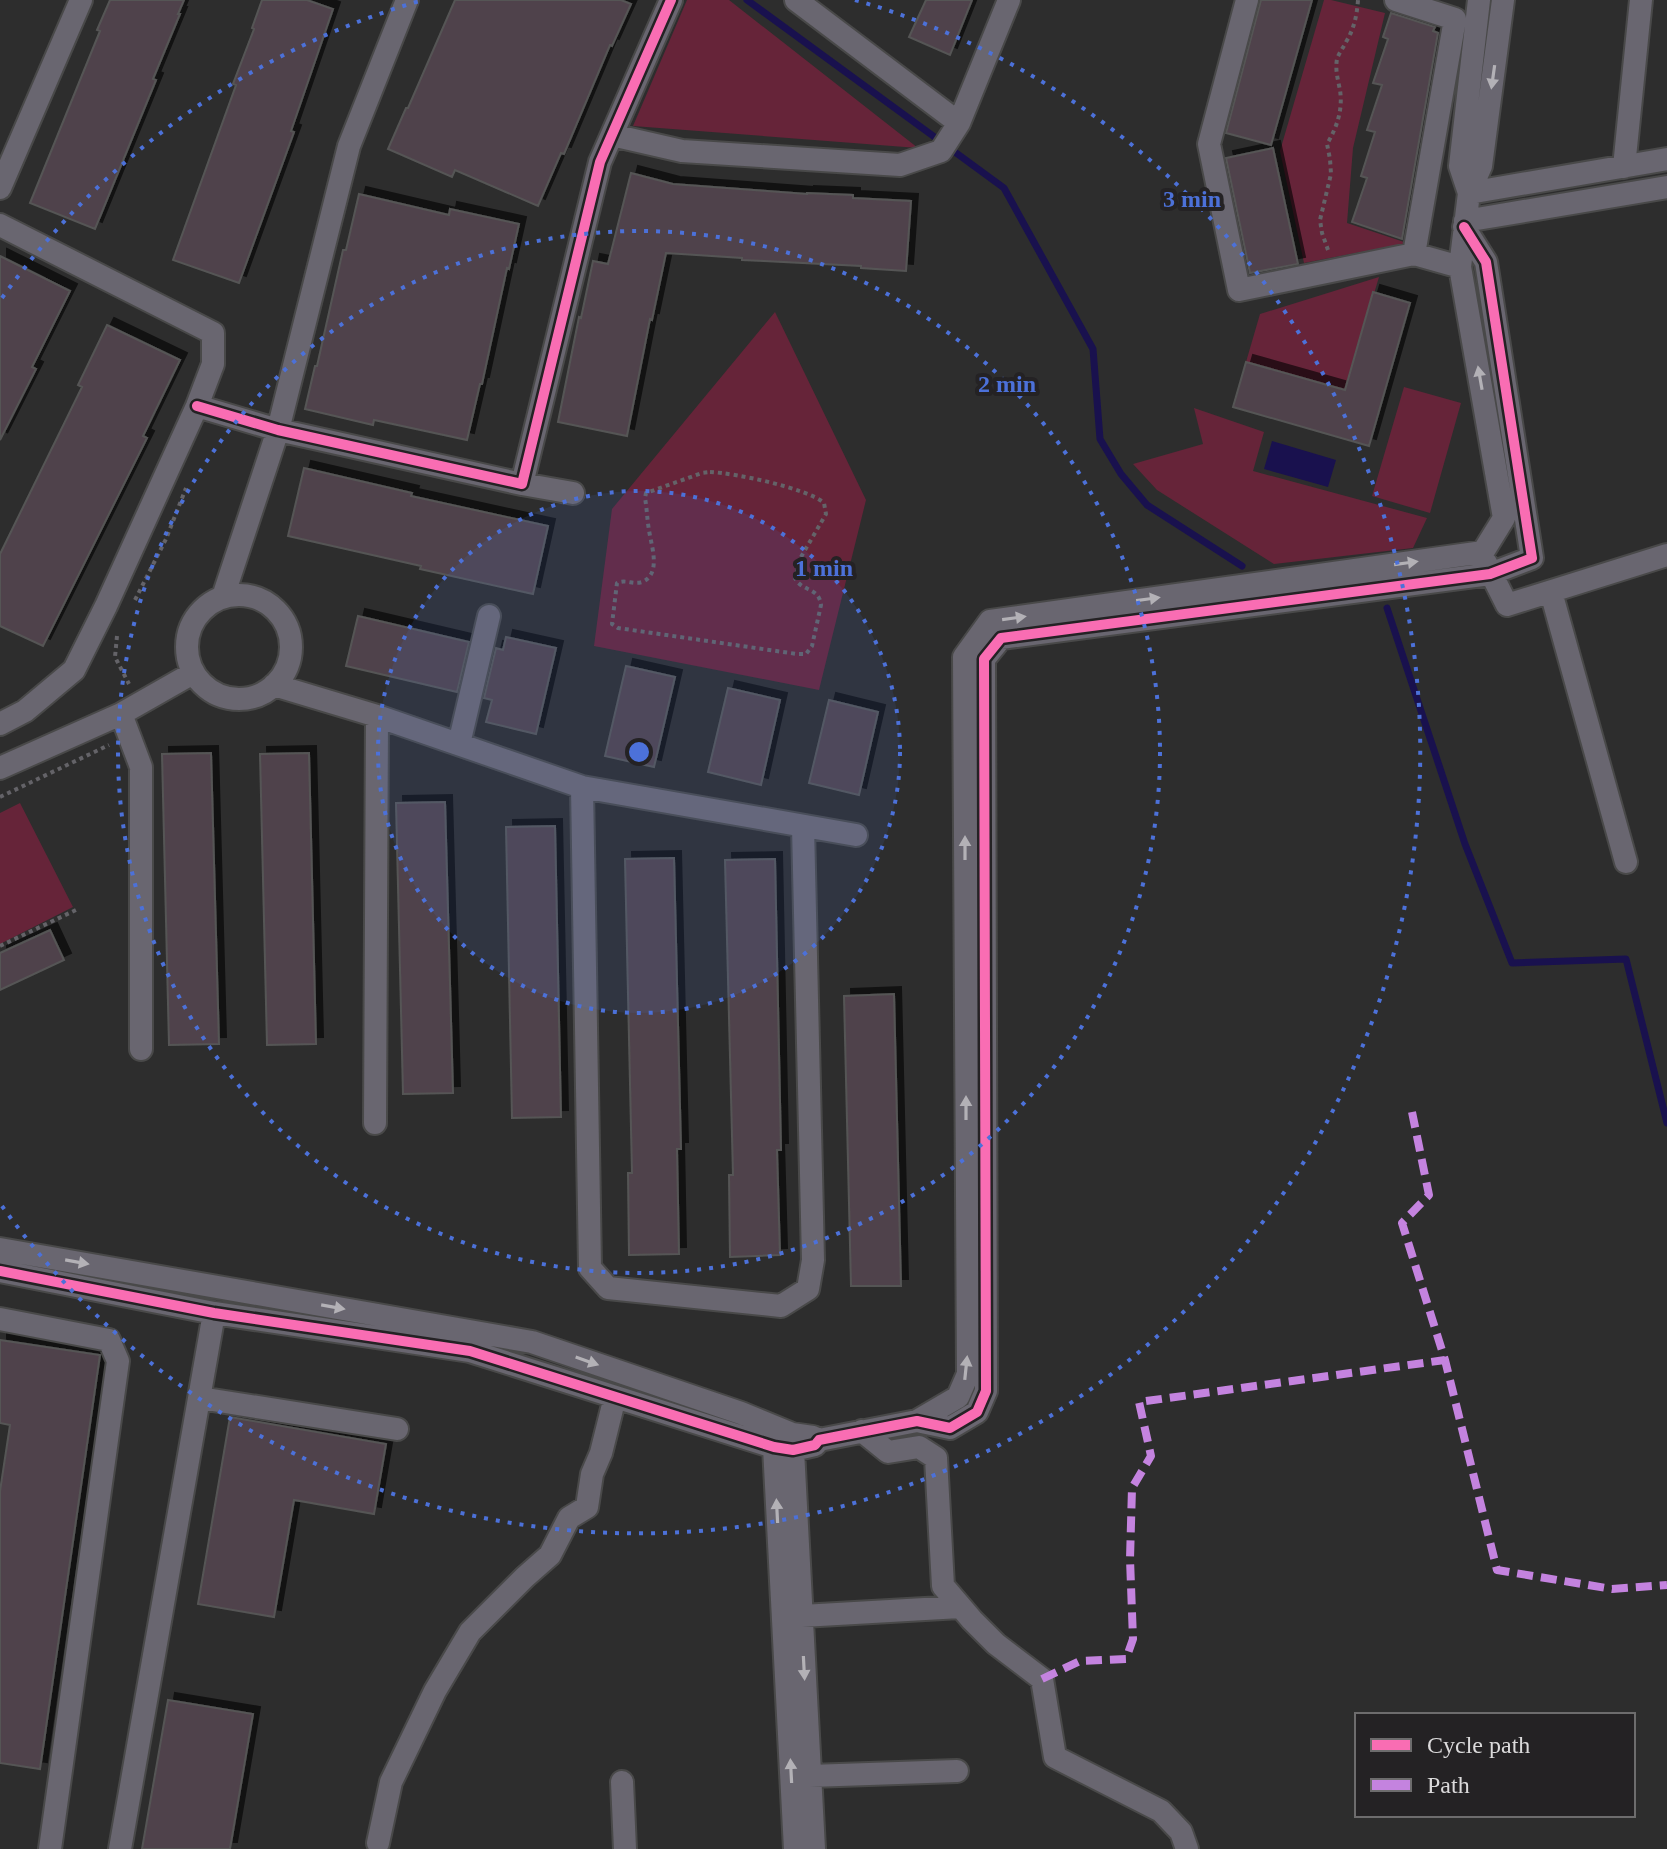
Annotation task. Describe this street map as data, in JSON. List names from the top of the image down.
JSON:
{
  "legend": ["Cycle path", "Path"],
  "rings": ["3 min", "2 min", "1 min"]
}
